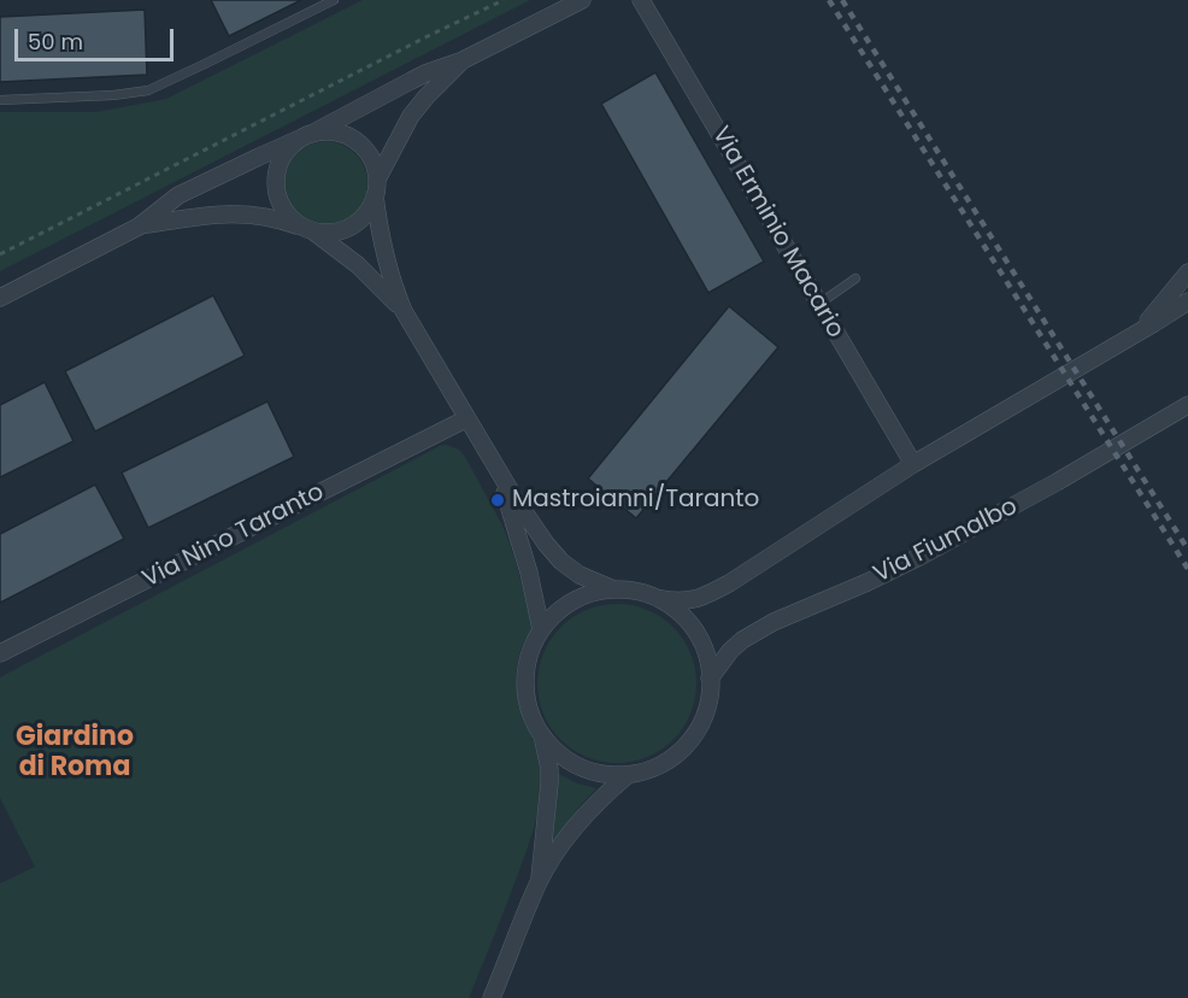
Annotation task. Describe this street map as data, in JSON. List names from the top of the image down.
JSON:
{
  "streets": {
    "street": ["Via Erminio Macario", "Via Nino Taranto", "Via Fiumalbo"]
  },
  "districts": ["Giardino di Roma"],
  "places": ["Mastroianni/Taranto"],
  "scale_bar": "50 m"
}
